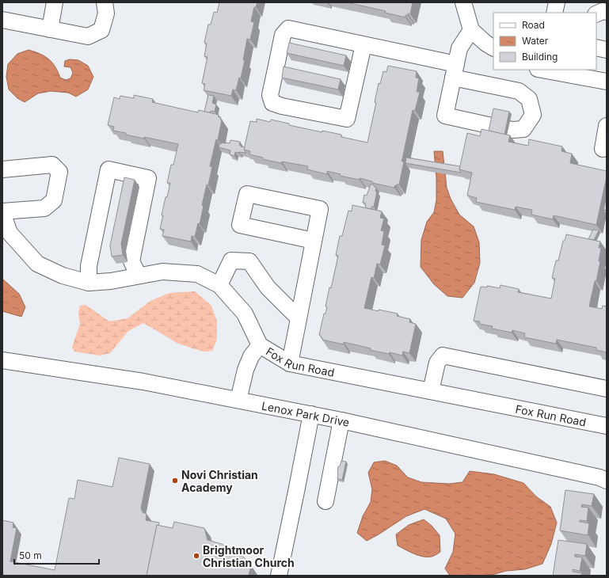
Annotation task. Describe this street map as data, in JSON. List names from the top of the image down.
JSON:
{
  "streets": {
    "street": ["Fox Run Road", "Lenox Park Drive"]
  },
  "places": ["Novi Christian Academy", "Brightmoor Christian Church"],
  "legend": ["Road", "Water", "Building"],
  "scale_bar": "50 m"
}
